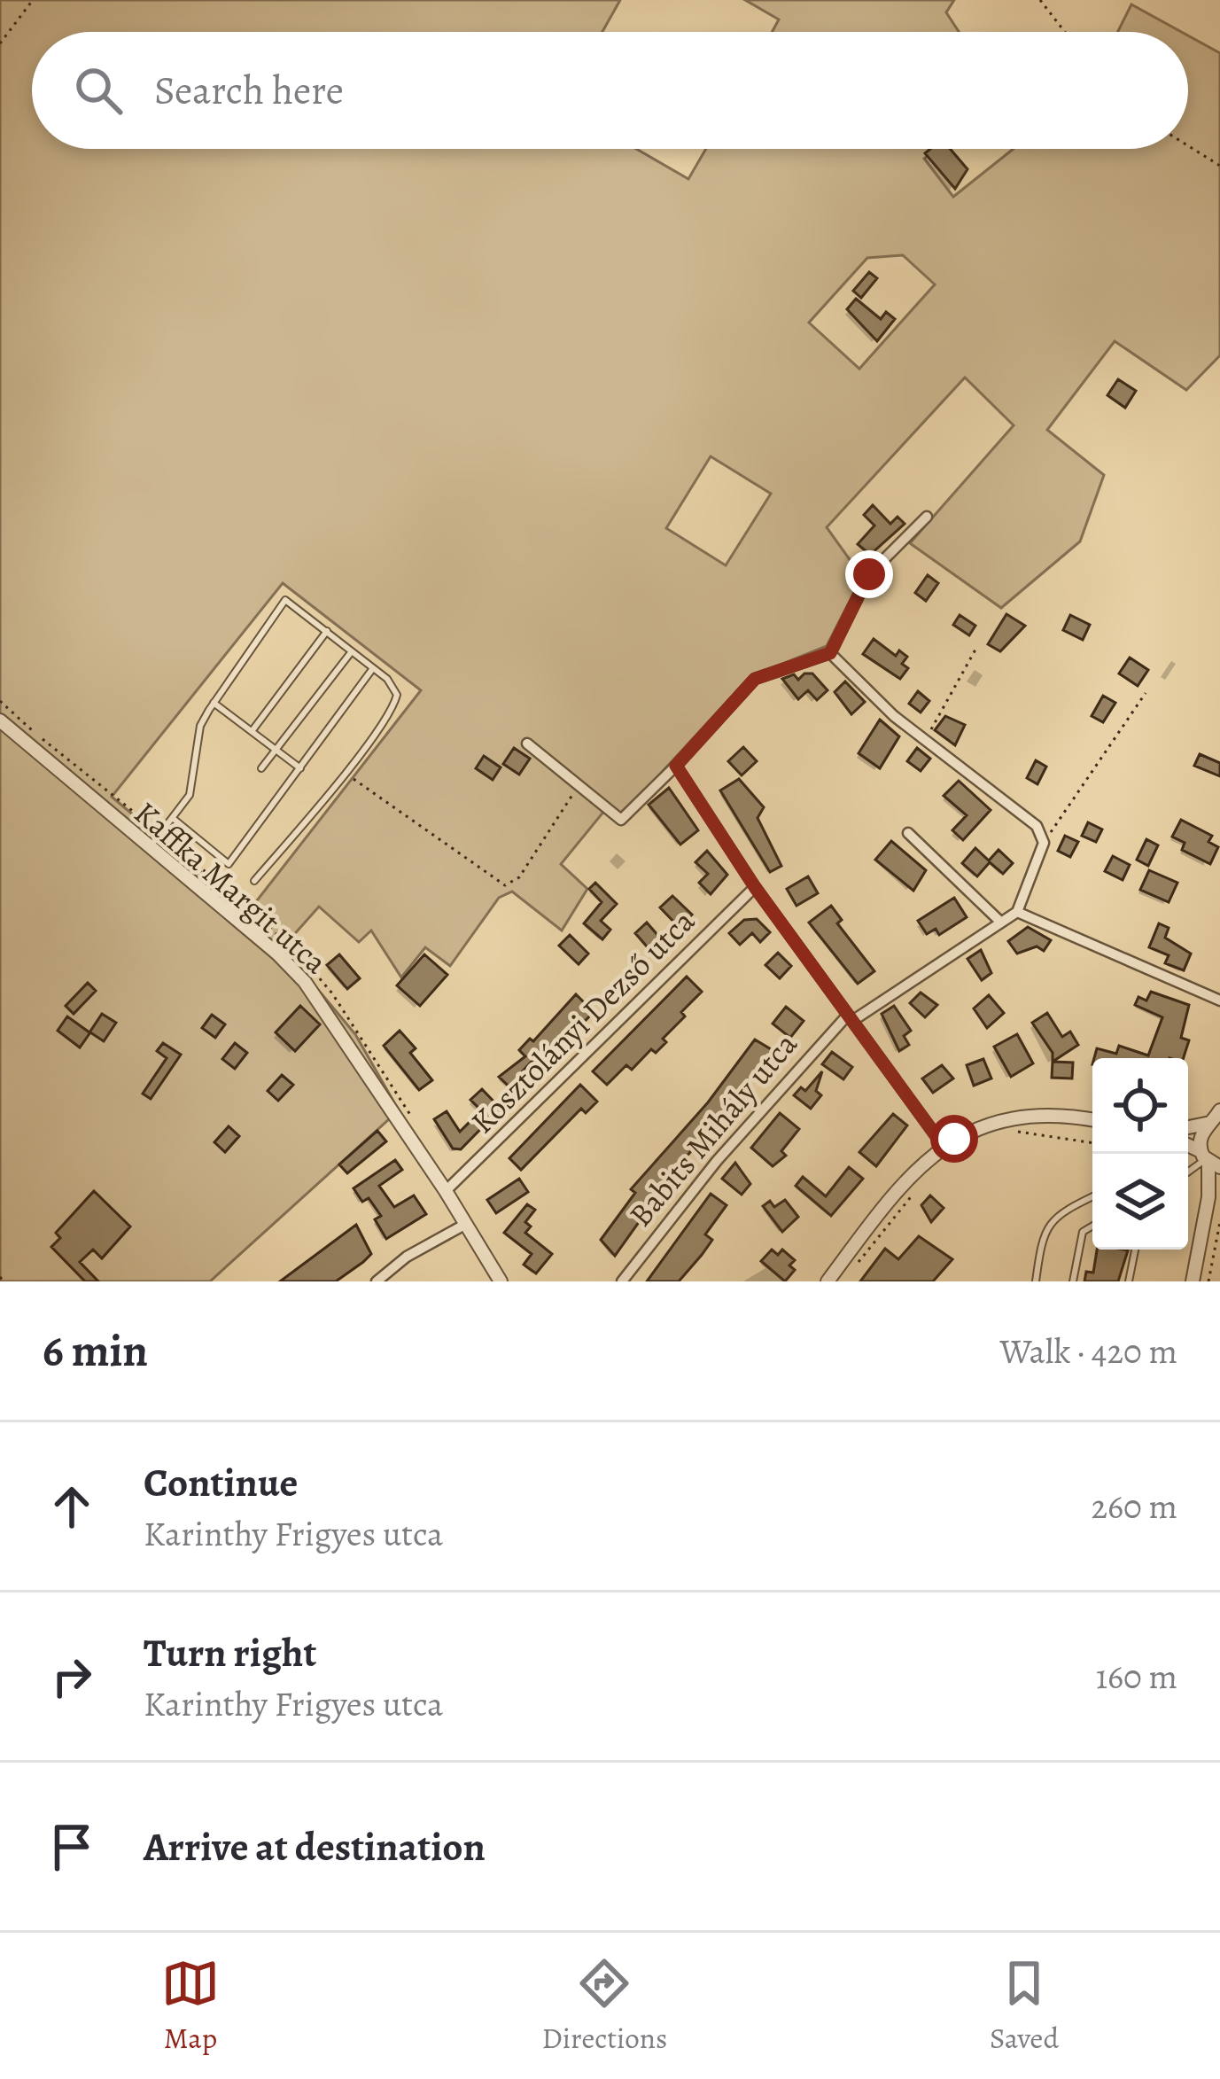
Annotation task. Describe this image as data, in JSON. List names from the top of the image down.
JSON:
{
  "streets": {
    "street": ["Kaffka Margit utca", "Kosztolányi Dezső utca", "Babits Mihály utca"]
  },
  "crossings": [
    ["Kaffka Margit utca", "Kosztolányi Dezső utca"]
  ],
  "page": {
    "search": "Search here",
    "heading": ["6 min", "Walk · 420 m"],
    "list": [
      ["Continue", "Karinthy Frigyes utca", "260 m"],
      ["Turn right", "Karinthy Frigyes utca", "160 m"],
      "Arrive at destination"
    ],
    "nav": ["Map", "Directions", "Saved"]
  }
}
